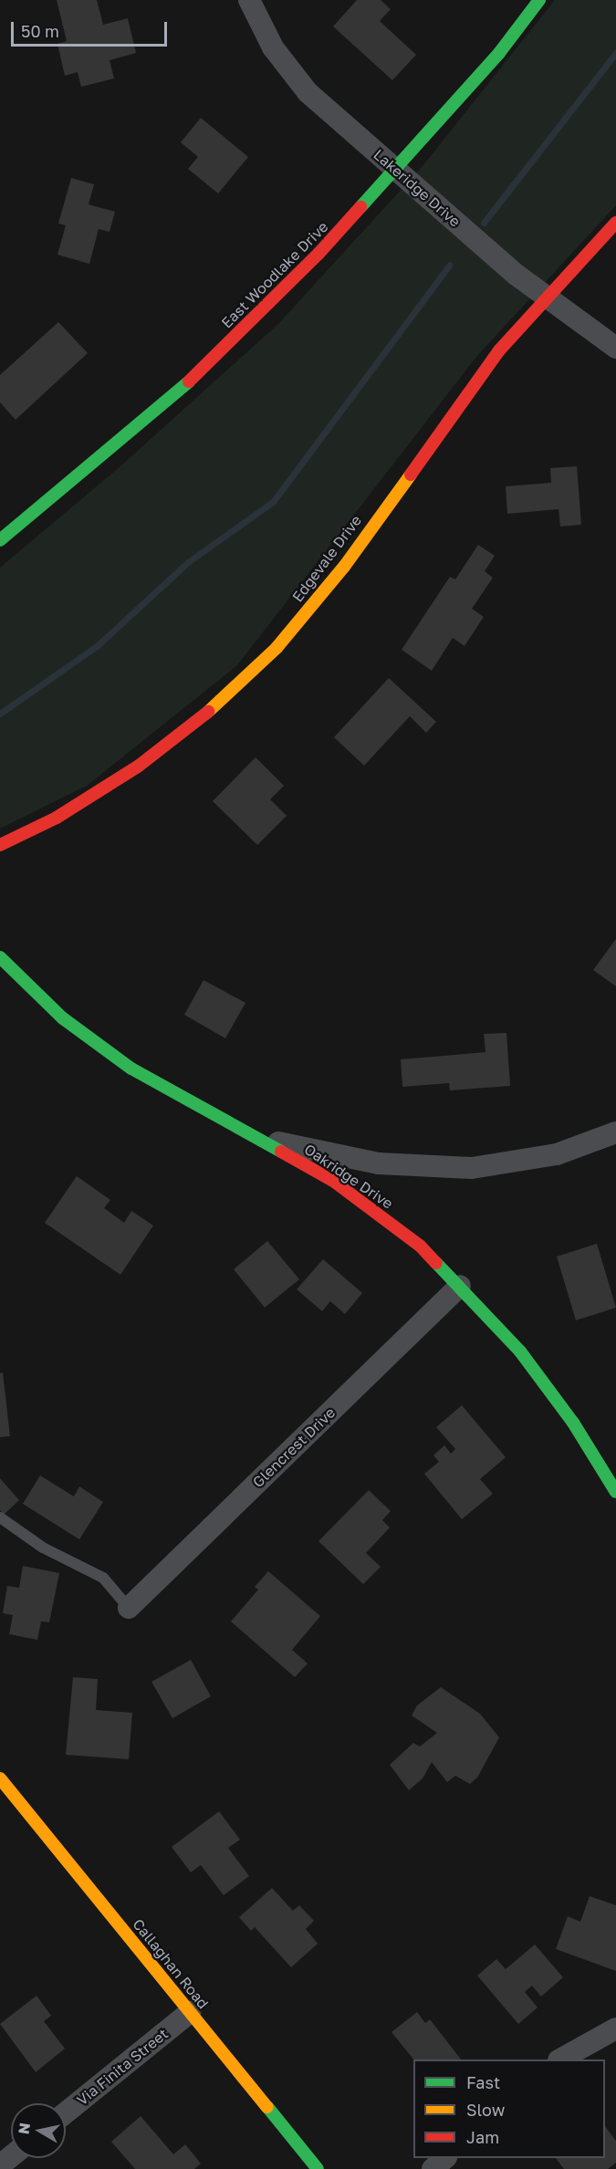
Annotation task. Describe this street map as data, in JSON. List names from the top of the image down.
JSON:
{
  "streets": {
    "street": [
      "Lakeridge Drive",
      "East Woodlake Drive",
      "Edgevale Drive",
      "Oakridge Drive",
      "Glencrest Drive",
      "Callaghan Road",
      "Via Finita Street"
    ]
  },
  "crossings": [
    ["Lakeridge Drive", "East Woodlake Drive"],
    ["Lakeridge Drive", "Edgevale Drive"],
    ["Oakridge Drive", "Glencrest Drive"],
    ["Callaghan Road", "Via Finita Street"]
  ],
  "legend": ["Fast", "Slow", "Jam"],
  "scale_bar": "50 m",
  "north": "left"
}
